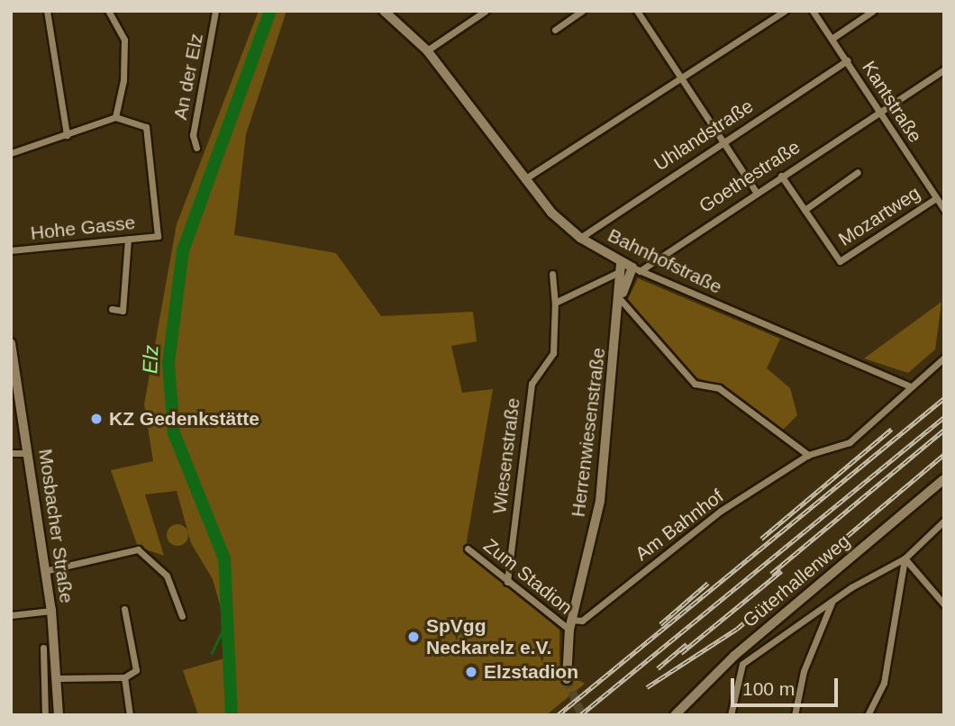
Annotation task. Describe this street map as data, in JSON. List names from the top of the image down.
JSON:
{
  "streets": {
    "street": [
      "An der Elz",
      "Kantstraße",
      "Uhlandstraße",
      "Goethestraße",
      "Mozartweg",
      "Hohe Gasse",
      "Bahnhofstraße",
      "Herrenwiesenstraße",
      "Wiesenstraße",
      "Am Bahnhof",
      "Mosbacher Straße",
      "Zum Stadion",
      "Güterhallenweg"
    ]
  },
  "crossings": [
    ["Kantstraße", "Uhlandstraße"],
    ["Kantstraße", "Goethestraße"],
    ["Kantstraße", "Mozartweg"],
    ["Uhlandstraße", "Bahnhofstraße"],
    ["Goethestraße", "Bahnhofstraße"],
    ["Goethestraße", "Herrenwiesenstraße"],
    ["Bahnhofstraße", "Herrenwiesenstraße"],
    ["Bahnhofstraße", "Am Bahnhof"],
    ["Herrenwiesenstraße", "Am Bahnhof"],
    ["Herrenwiesenstraße", "Zum Stadion"],
    ["Wiesenstraße", "Zum Stadion"],
    ["Am Bahnhof", "Zum Stadion"]
  ],
  "water": ["Elz"],
  "places": ["KZ Gedenkstätte", "SpVgg Neckarelz e.V.", "Elzstadion"],
  "scale_bar": "100 m"
}
